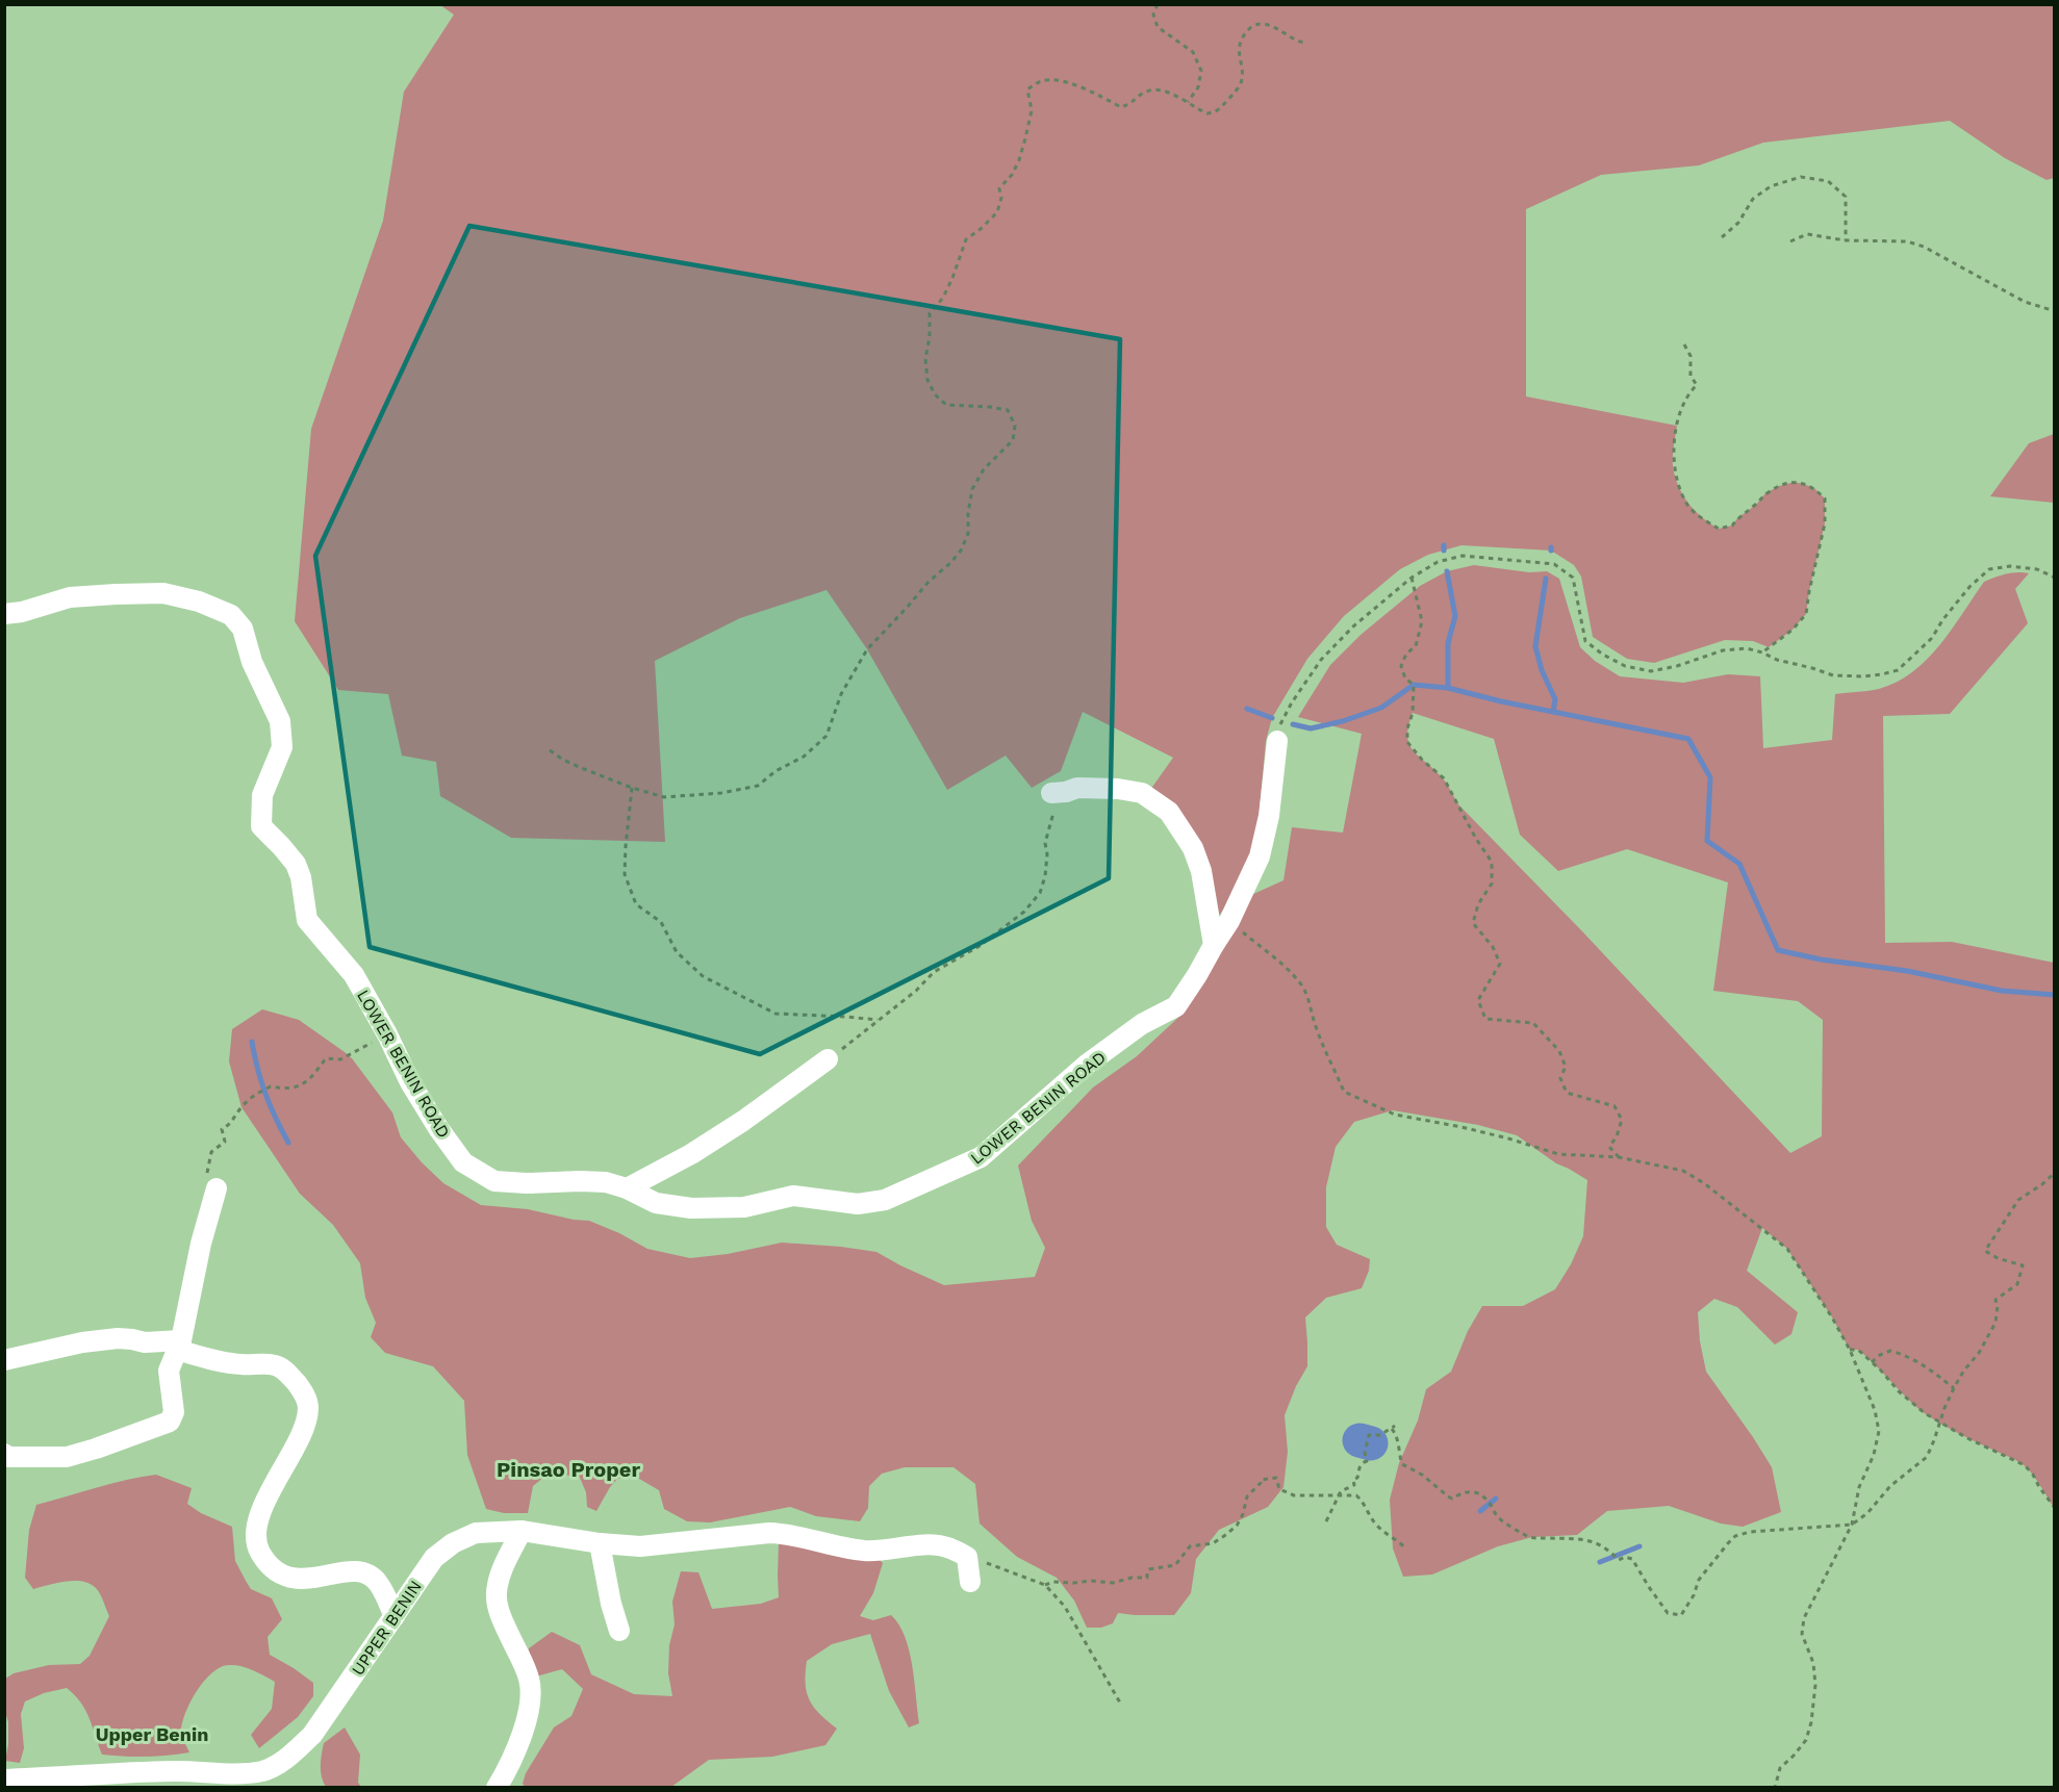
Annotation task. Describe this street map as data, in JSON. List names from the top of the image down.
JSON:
{
  "streets": {
    "street": ["LOWER BENIN ROAD", "UPPER BENIN"]
  },
  "districts": ["Pinsao Proper", "Upper Benin"]
}
